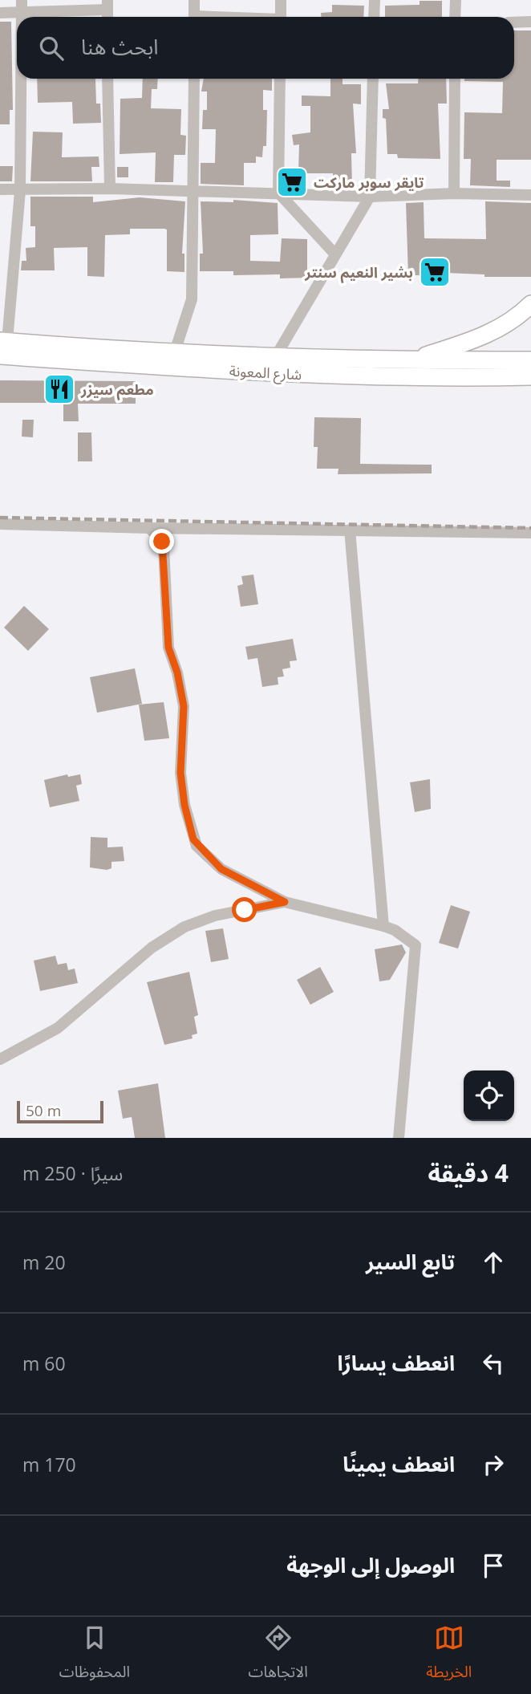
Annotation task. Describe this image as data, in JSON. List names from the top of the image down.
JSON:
{
  "streets": {
    "highway": ["شارع المعونة"]
  },
  "places": {
    "supermarket": ["تايقر سوبر ماركت", "بشير النعيم سنتر"],
    "restaurant": ["مطعم سيزر"]
  },
  "scale_bar": "50 m",
  "page": {
    "search": "ابحث هنا",
    "scale": "50 m",
    "heading": ["4 دقيقة", "سيرًا · 250 m"],
    "list": [
      ["تابع السير", "20 m"],
      ["انعطف يسارًا", "60 m"],
      ["انعطف يمينًا", "170 m"],
      "الوصول إلى الوجهة"
    ],
    "nav": ["الخريطة", "الاتجاهات", "المحفوظات"]
  }
}
